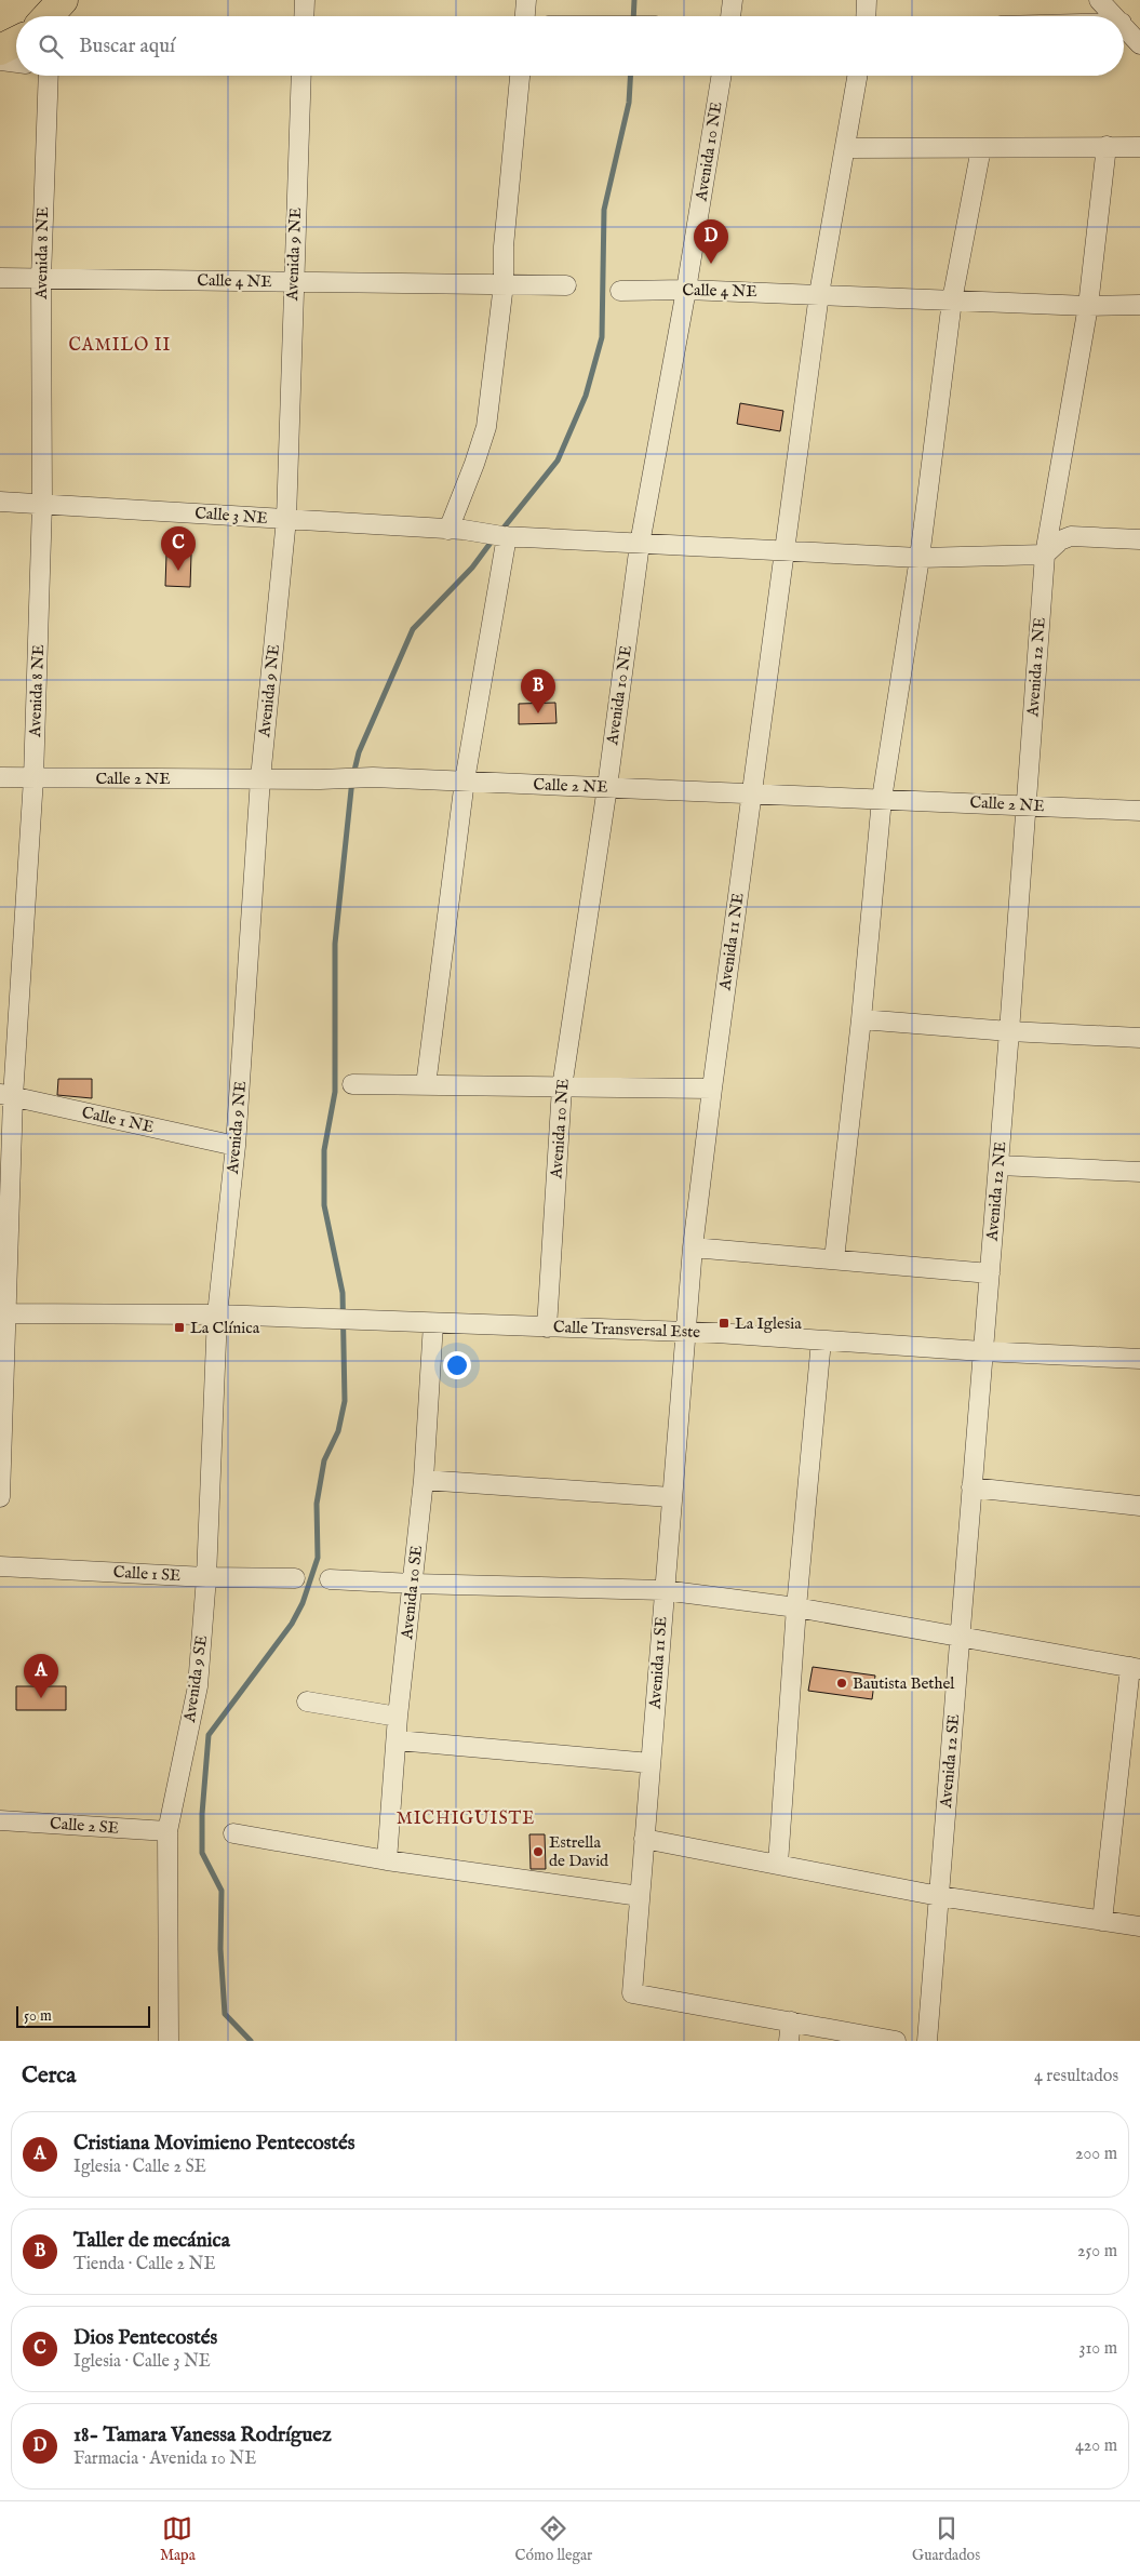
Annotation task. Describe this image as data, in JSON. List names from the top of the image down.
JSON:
{
  "streets": {
    "street": [
      "Avenida 10 NE",
      "Avenida 8 NE",
      "Avenida 9 NE",
      "Calle 4 NE",
      "Calle 3 NE",
      "Avenida 12 NE",
      "Calle 2 NE",
      "Avenida 11 NE",
      "Calle 1 NE",
      "Calle Transversal Este",
      "Calle 1 SE",
      "Avenida 10 SE",
      "Avenida 11 SE",
      "Avenida 9 SE",
      "Avenida 12 SE",
      "Calle 2 SE"
    ]
  },
  "crossings": [
    ["Avenida 10 NE", "Calle 4 NE"],
    ["Avenida 10 NE", "Calle 3 NE"],
    ["Avenida 10 NE", "Calle 2 NE"],
    ["Avenida 10 NE", "Calle Transversal Este"],
    ["Avenida 8 NE", "Calle 4 NE"],
    ["Avenida 8 NE", "Calle 3 NE"],
    ["Avenida 8 NE", "Calle 2 NE"],
    ["Avenida 8 NE", "Calle 1 NE"],
    ["Avenida 9 NE", "Calle 4 NE"],
    ["Avenida 9 NE", "Calle 3 NE"],
    ["Avenida 9 NE", "Calle 2 NE"],
    ["Avenida 9 NE", "Calle 1 NE"],
    ["Avenida 9 NE", "Calle Transversal Este"],
    ["Avenida 9 NE", "Avenida 9 SE"],
    ["Calle 4 NE", "Avenida 12 NE"],
    ["Calle 3 NE", "Avenida 12 NE"],
    ["Calle 3 NE", "Avenida 11 NE"],
    ["Avenida 12 NE", "Calle 2 NE"],
    ["Avenida 12 NE", "Calle Transversal Este"],
    ["Avenida 12 NE", "Avenida 12 SE"],
    ["Calle 2 NE", "Avenida 11 NE"],
    ["Avenida 11 NE", "Calle Transversal Este"],
    ["Avenida 11 NE", "Avenida 11 SE"],
    ["Calle Transversal Este", "Avenida 10 SE"],
    ["Calle Transversal Este", "Avenida 11 SE"],
    ["Calle Transversal Este", "Avenida 9 SE"],
    ["Calle Transversal Este", "Avenida 12 SE"],
    ["Calle 1 SE", "Avenida 9 SE"],
    ["Avenida 9 SE", "Calle 2 SE"]
  ],
  "districts": ["CAMILO II", "MICHIGUISTE"],
  "places": {
    "transit": ["La Iglesia", "La Clínica"],
    "other": ["Bautista Bethel", "Estrella de David"]
  },
  "scale_bar": "50 m",
  "page": {
    "search": "Buscar aquí",
    "pins": [
      "D",
      "C",
      "B",
      "A"
    ],
    "scale": "50 m",
    "heading": ["Cerca", "4 resultados"],
    "list": [
      {
        "mark": "A",
        "name": "Cristiana Movimieno Pentecostés",
        "note": "Iglesia · Calle 2 SE",
        "value": "200 m"
      },
      {
        "mark": "B",
        "name": "Taller de mecánica",
        "note": "Tienda · Calle 2 NE",
        "value": "250 m"
      },
      {
        "mark": "C",
        "name": "Dios Pentecostés",
        "note": "Iglesia · Calle 3 NE",
        "value": "310 m"
      },
      {
        "mark": "D",
        "name": "18- Tamara Vanessa Rodríguez",
        "note": "Farmacia · Avenida 10 NE",
        "value": "420 m"
      }
    ],
    "nav": ["Mapa", "Cómo llegar", "Guardados"]
  }
}
